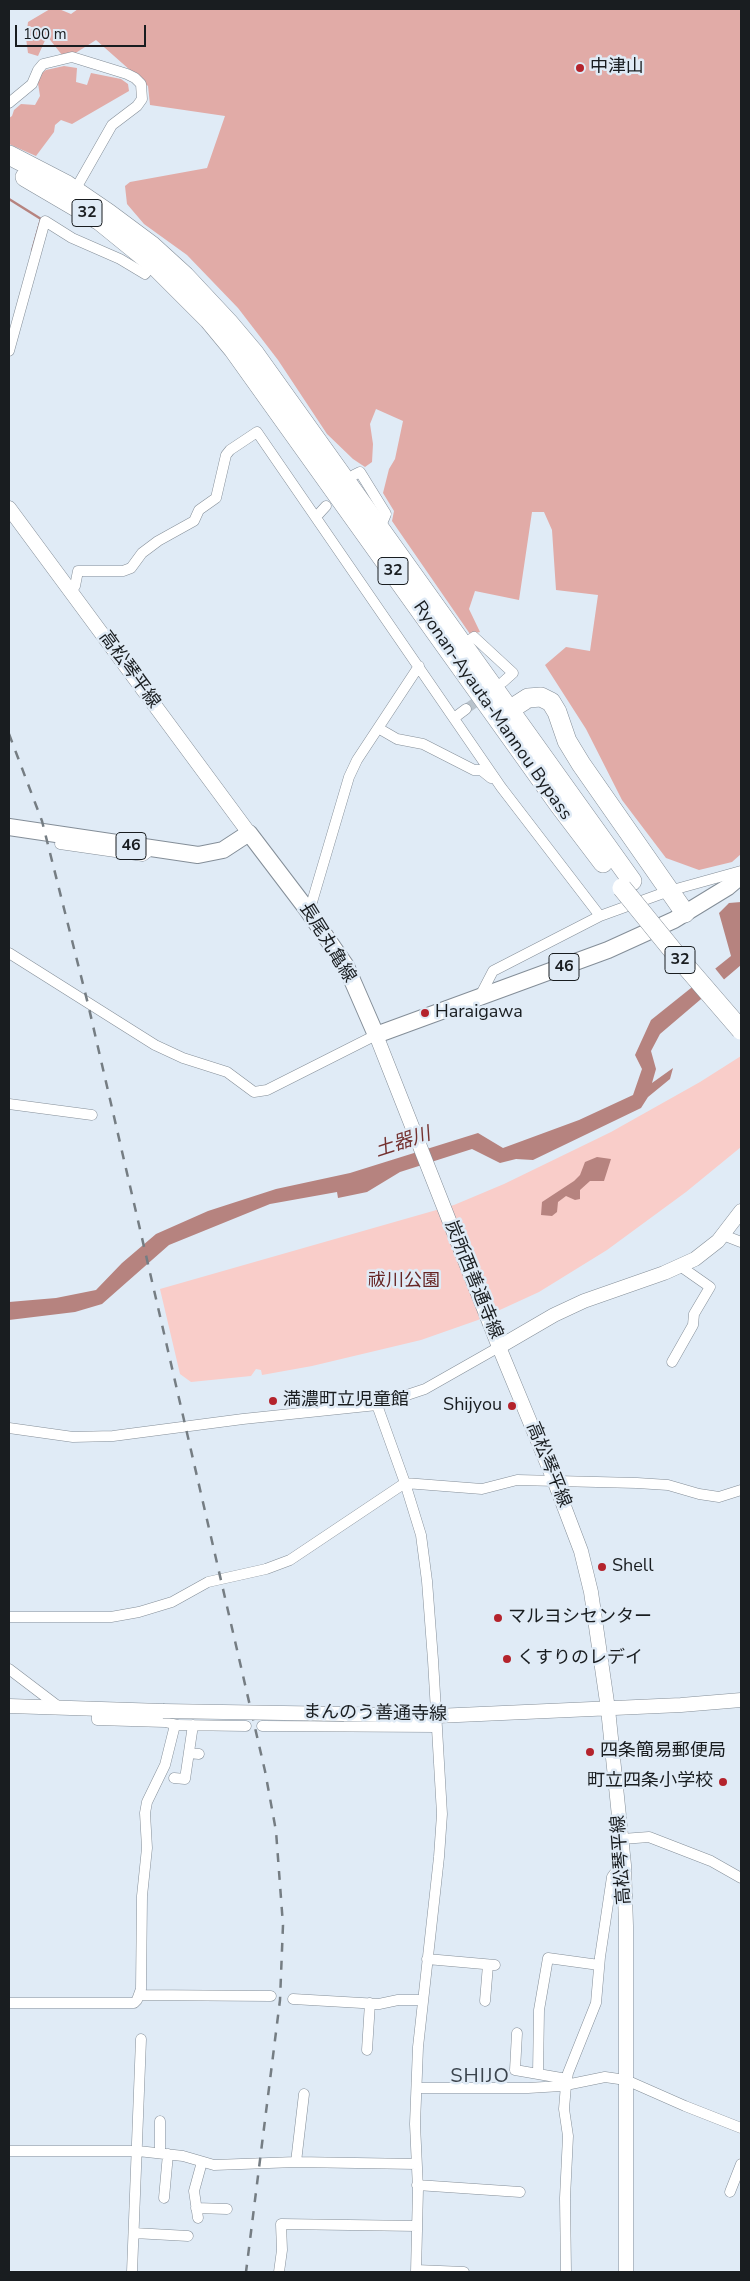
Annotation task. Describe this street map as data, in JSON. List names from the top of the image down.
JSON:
{
  "streets": {
    "highway": ["32", "Ryonan-Ayauta-Mannou Bypass"],
    "main road": [
      "高松琴平線",
      "46",
      "長尾丸亀線",
      "炭所西善通寺線",
      "まんのう善通寺線"
    ]
  },
  "crossings": [
    ["高松琴平線", "46"],
    ["高松琴平線", "長尾丸亀線"],
    ["高松琴平線", "炭所西善通寺線"],
    ["高松琴平線", "まんのう善通寺線"],
    ["46", "長尾丸亀線"],
    ["46", "炭所西善通寺線"],
    ["長尾丸亀線", "炭所西善通寺線"]
  ],
  "districts": ["SHIJO"],
  "water": ["土器川"],
  "parks": ["祓川公園"],
  "places": [
    "中津山",
    "Haraigawa",
    "満濃町立児童館",
    "Shijyou",
    "Shell",
    "マルヨシセンター",
    "くすりのレデイ",
    "四条簡易郵便局",
    "町立四条小学校"
  ],
  "scale_bar": "100 m"
}
